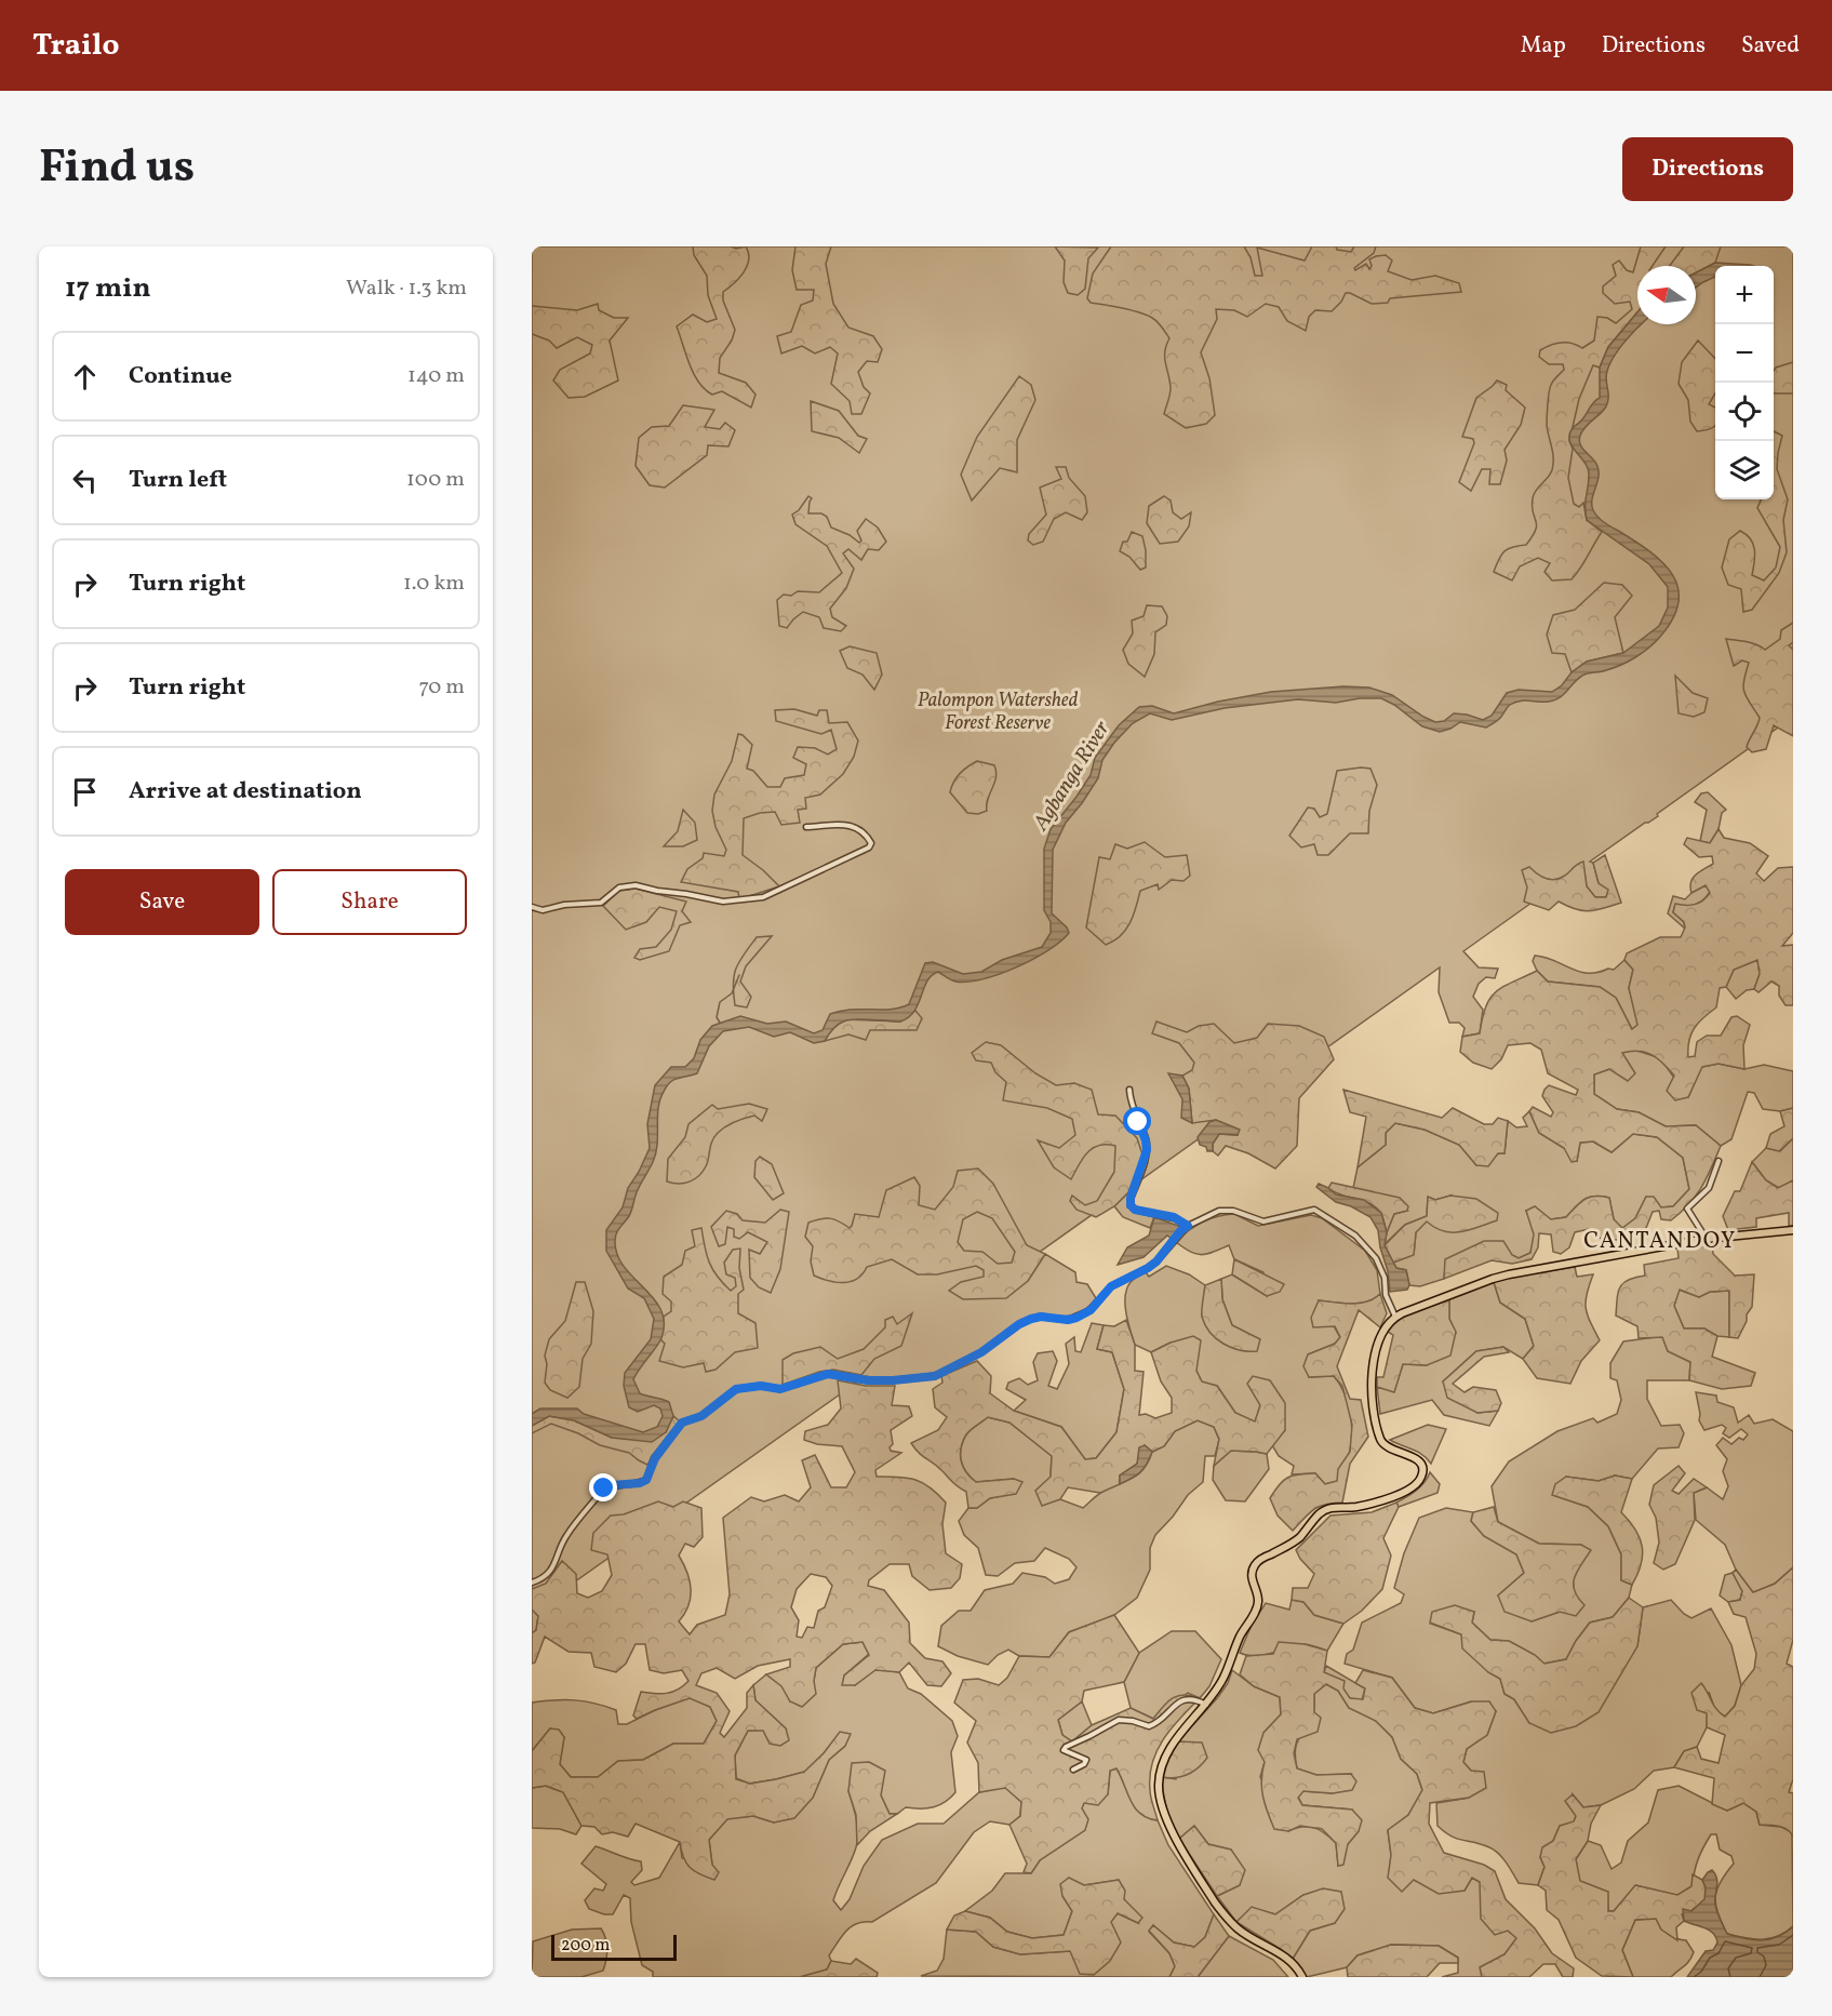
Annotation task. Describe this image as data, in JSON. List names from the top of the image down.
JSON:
{
  "districts": ["CANTANDOY"],
  "water": ["Agbanga River"],
  "parks": ["Palompon Watershed Forest Reserve"],
  "scale_bar": "200 m",
  "north": "left",
  "page": {
    "header": "Trailo",
    "nav": ["Map", "Directions", "Saved"],
    "title": "Find us",
    "buttons": [
      "Directions",
      ["Save", "Share"]
    ],
    "heading": ["17 min", "Walk · 1.3 km"],
    "map_buttons": ["+", "−"],
    "list": [
      ["Continue", "140 m"],
      ["Turn left", "100 m"],
      ["Turn right", "1.0 km"],
      ["Turn right", "70 m"],
      "Arrive at destination"
    ],
    "scale": "200 m"
  }
}
